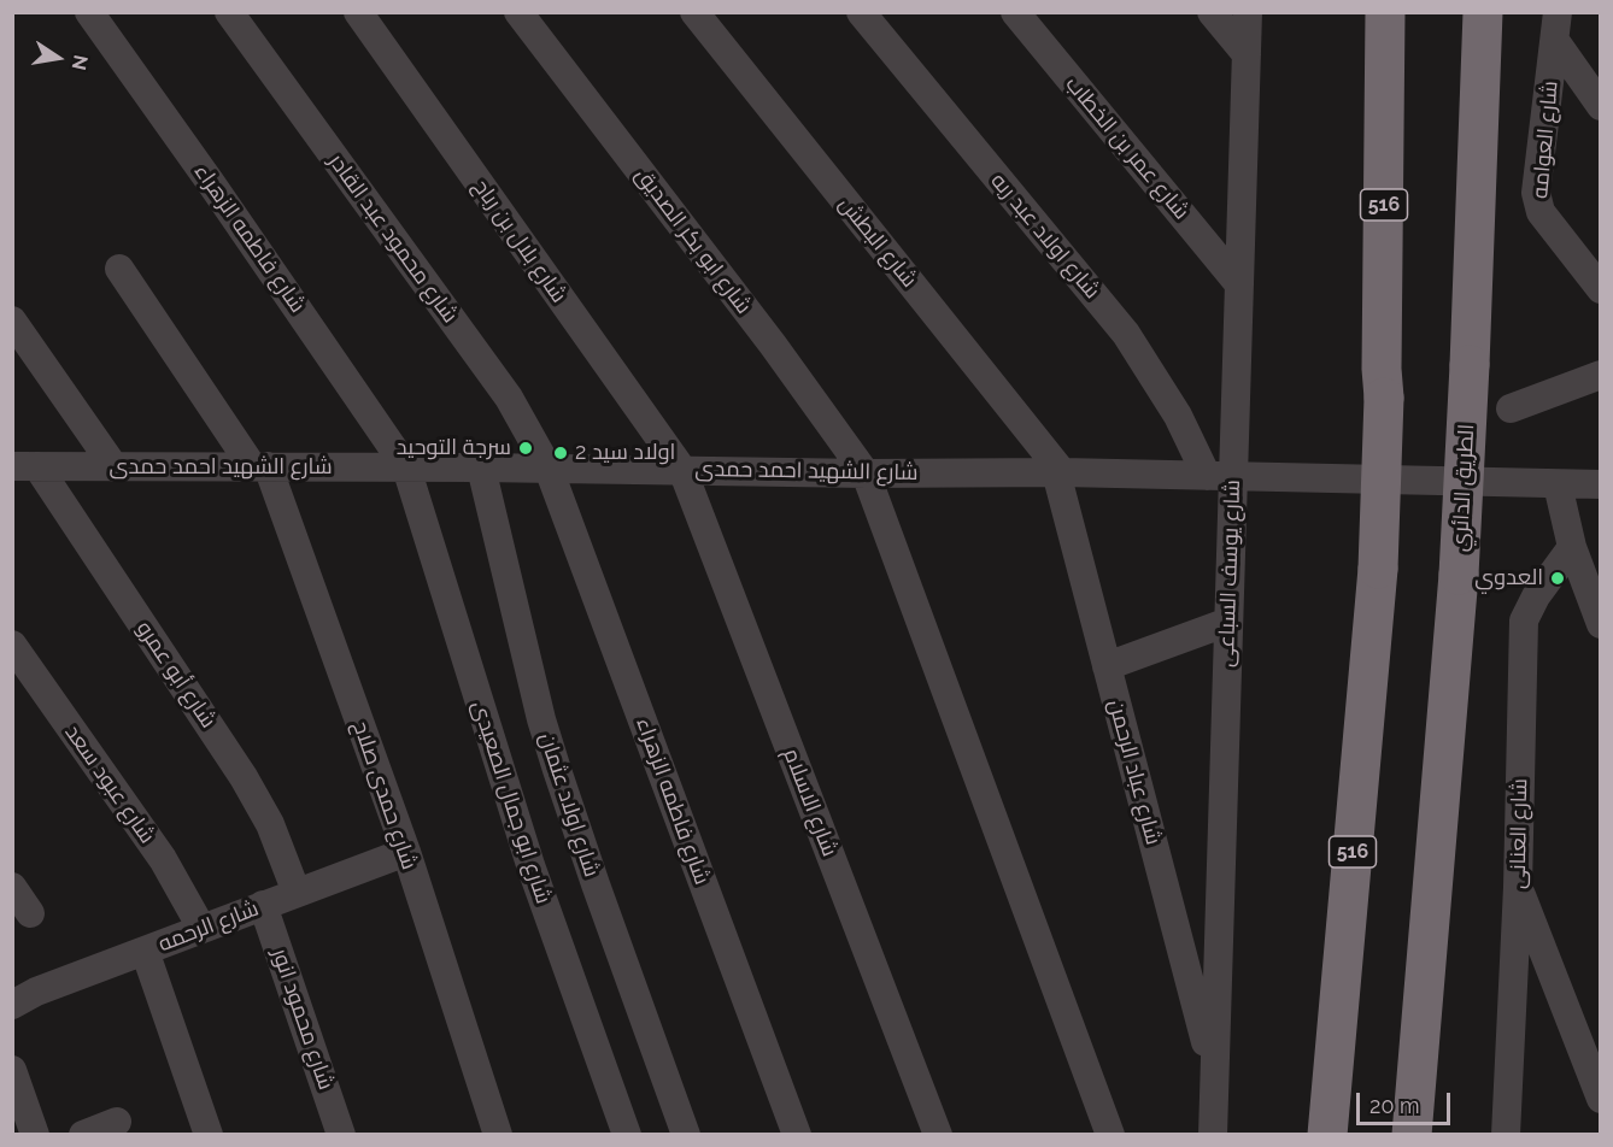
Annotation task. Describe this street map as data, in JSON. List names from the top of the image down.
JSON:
{
  "streets": {
    "highway": ["516", "الطريق الدائري"],
    "street": [
      "شارع العوامه",
      "شارع عمر بن الخطاب",
      "شارع اولاد عبد ربه",
      "شارع فاطمه الزهراء",
      "شارع محمود عبد القادر",
      "شارع بلال بن رباح",
      "شارع ابو بكر الصديق",
      "شارع البطش",
      "شارع الشهيد احمد حمدى",
      "شارع يوسف السباعى",
      "شارع أبو عمرو",
      "شارع عباد الرحمن",
      "شارع عبود سعد",
      "شارع حمدى صلاح",
      "شارع ابو جمال الصعيدى",
      "شارع الاسلام",
      "شارع اولاد عثمان",
      "شارع العنانى",
      "شارع الرحمه",
      "شارع محمود انور"
    ]
  },
  "crossings": [
    ["شارع عمر بن الخطاب", "شارع يوسف السباعى"],
    ["شارع اولاد عبد ربه", "شارع الشهيد احمد حمدى"],
    ["شارع اولاد عبد ربه", "شارع يوسف السباعى"],
    ["شارع فاطمه الزهراء", "شارع محمود عبد القادر"],
    ["شارع فاطمه الزهراء", "شارع الشهيد احمد حمدى"],
    ["شارع فاطمه الزهراء", "شارع ابو جمال الصعيدى"],
    ["شارع محمود عبد القادر", "شارع الشهيد احمد حمدى"],
    ["شارع بلال بن رباح", "شارع الشهيد احمد حمدى"],
    ["شارع بلال بن رباح", "شارع الاسلام"],
    ["شارع ابو بكر الصديق", "شارع الشهيد احمد حمدى"],
    ["شارع البطش", "شارع الشهيد احمد حمدى"],
    ["شارع البطش", "شارع عباد الرحمن"],
    ["شارع الشهيد احمد حمدى", "شارع يوسف السباعى"],
    ["شارع الشهيد احمد حمدى", "شارع أبو عمرو"],
    ["شارع الشهيد احمد حمدى", "شارع عباد الرحمن"],
    ["شارع الشهيد احمد حمدى", "شارع حمدى صلاح"],
    ["شارع الشهيد احمد حمدى", "شارع ابو جمال الصعيدى"],
    ["شارع الشهيد احمد حمدى", "شارع الاسلام"],
    ["شارع الشهيد احمد حمدى", "شارع اولاد عثمان"],
    ["شارع يوسف السباعى", "شارع عباد الرحمن"],
    ["شارع أبو عمرو", "شارع الرحمه"],
    ["شارع عبود سعد", "شارع الرحمه"],
    ["شارع حمدى صلاح", "شارع الرحمه"],
    ["شارع الرحمه", "شارع محمود انور"]
  ],
  "places": ["سرجة التوحيد", "اولاد سيد 2", "العدوي"],
  "scale_bar": "20 m",
  "north": "right"
}
